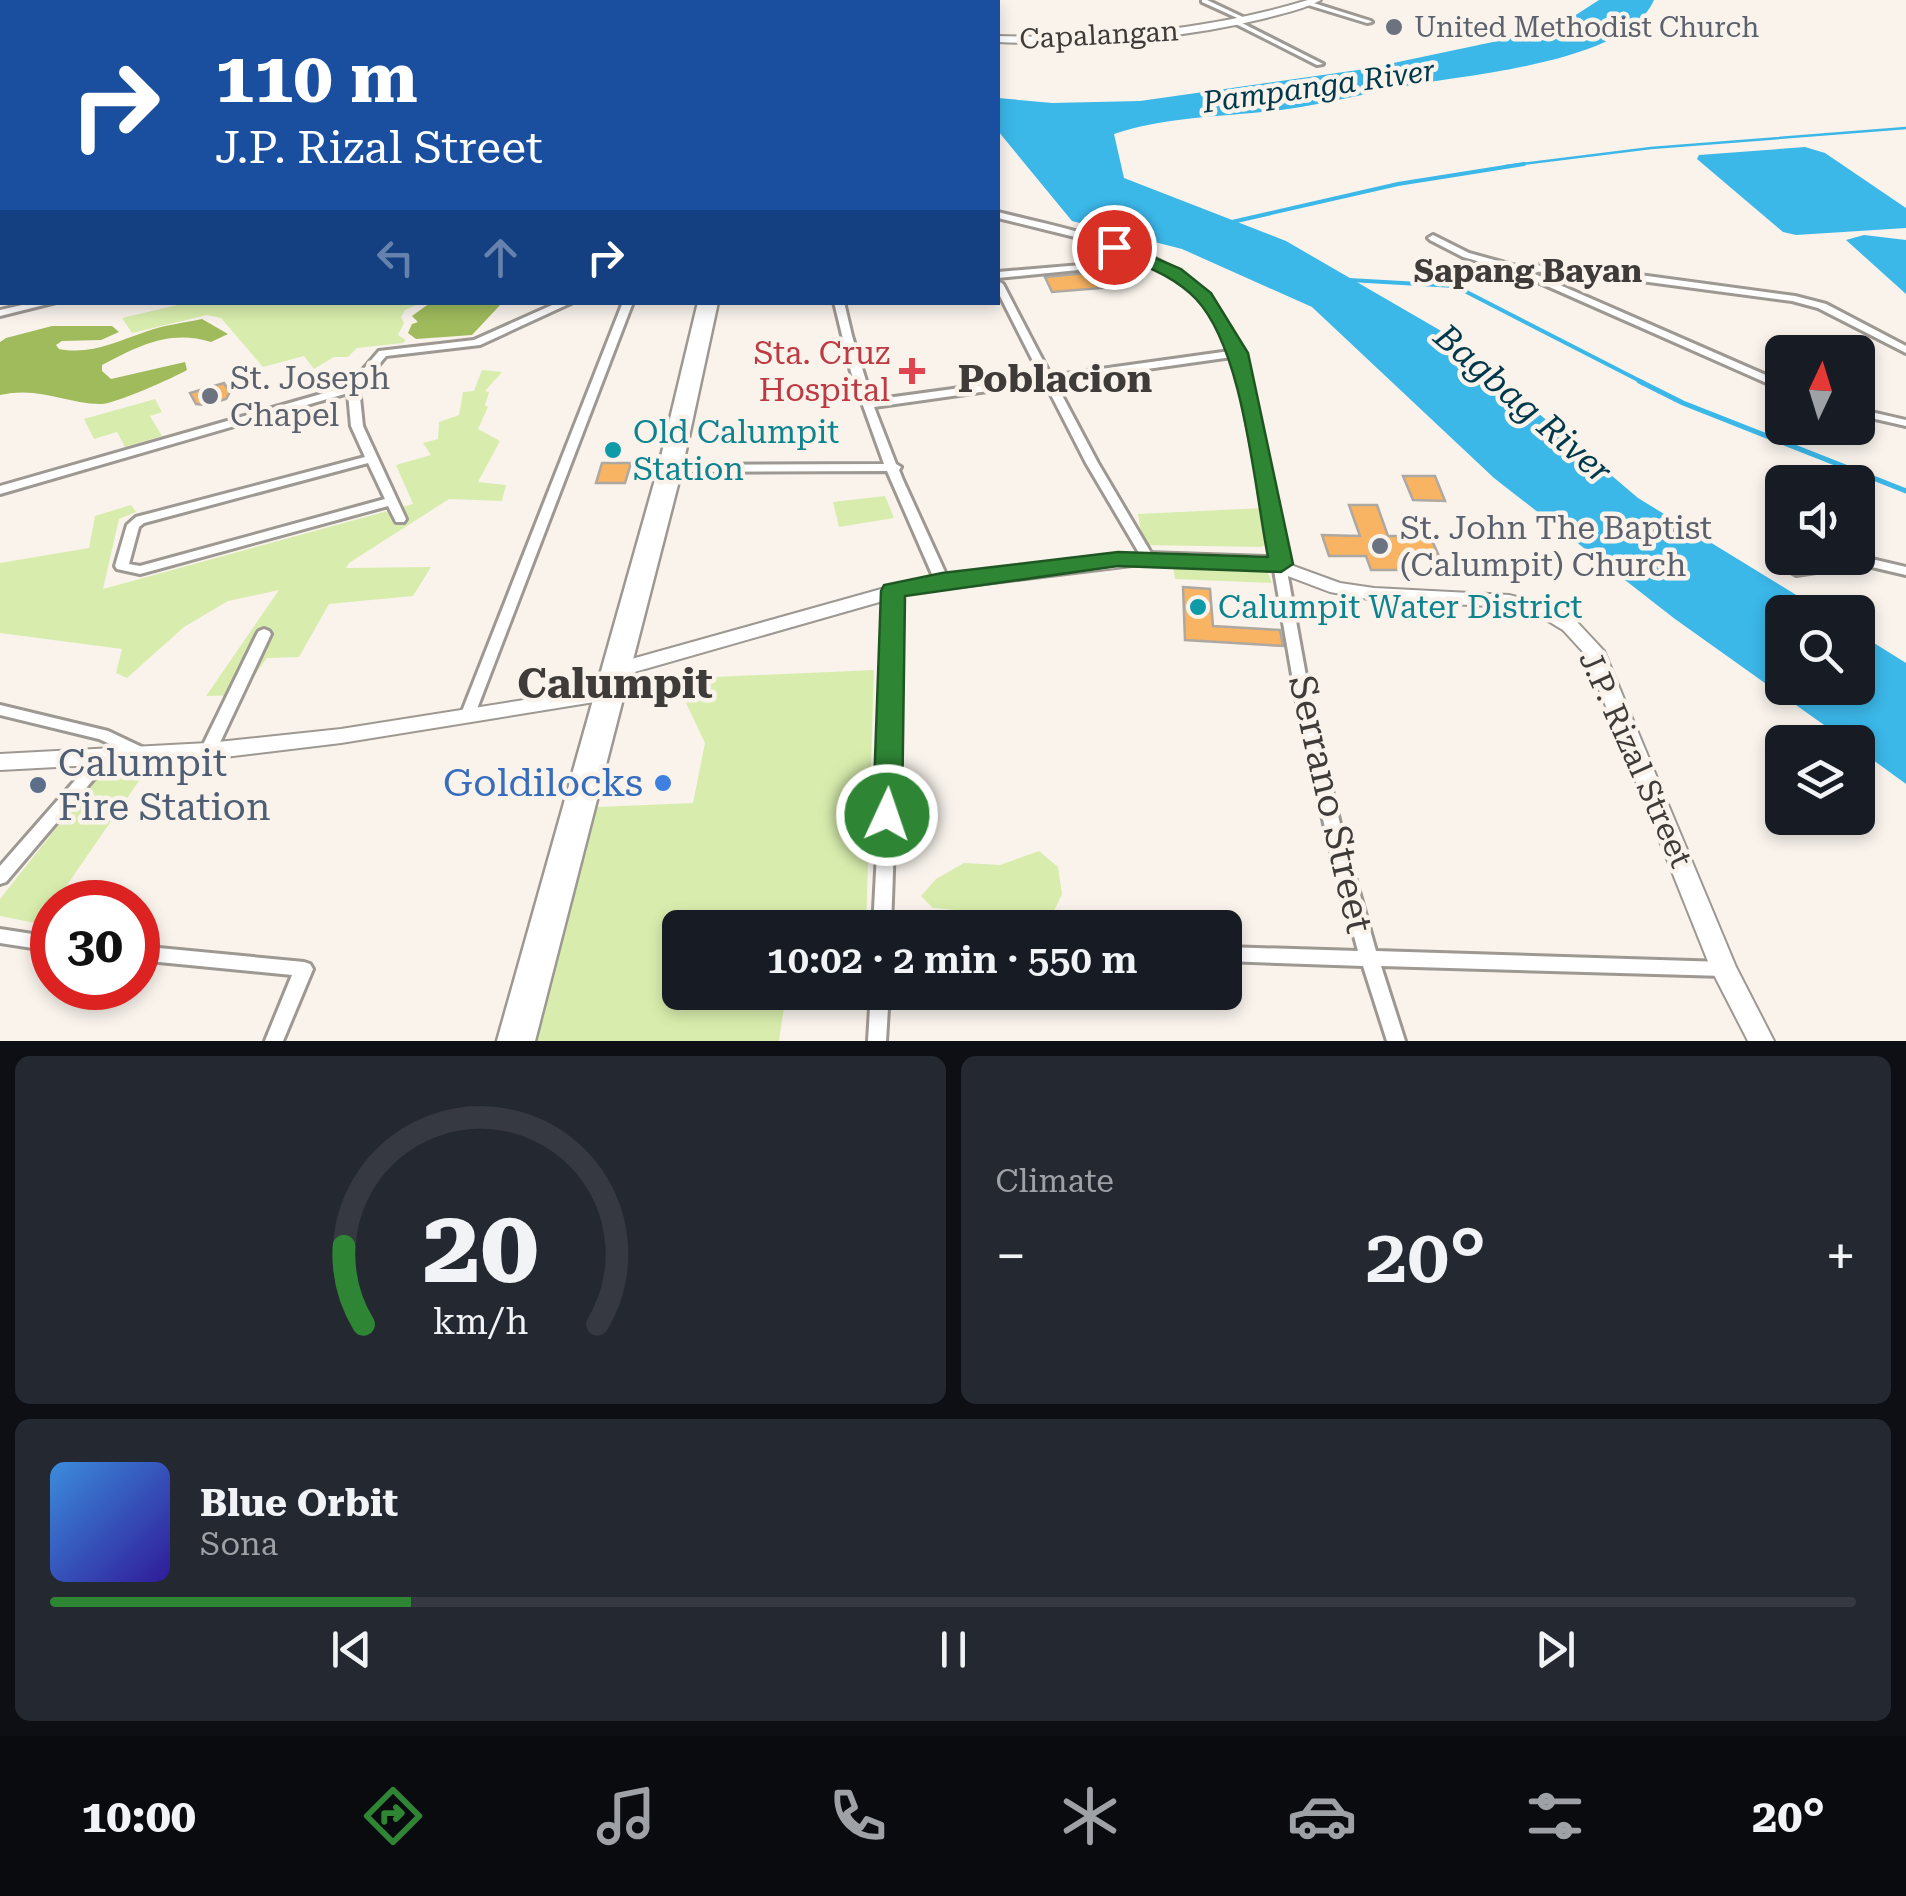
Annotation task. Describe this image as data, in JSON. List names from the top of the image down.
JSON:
{
  "streets": {
    "street": ["Capalangan", "J.P. Rizal Street", "Serrano Street"]
  },
  "crossings": [
    ["J.P. Rizal Street", "Serrano Street"]
  ],
  "districts": ["Sapang Bayan", "Poblacion", "Calumpit"],
  "water": ["Pampanga River", "Bagbag River"],
  "places": {
    "other": [
      "United Methodist Church",
      "St. Joseph Chapel",
      "Old Calumpit Station",
      "St. John The Baptist (Calumpit) Church",
      "Calumpit Water District",
      "Goldilocks",
      "Calumpit Fire Station"
    ],
    "health": ["Sta. Cruz Hospital"]
  },
  "north": "top",
  "page": {
    "turn": ["110 m", "J.P. Rizal Street"],
    "limit": "30",
    "trip": "10:02 · 2 min · 550 m",
    "tile": "Climate",
    "heat": ["−", "20°", "+"],
    "song": ["Blue Orbit", "Sona"],
    "tabs": ["10:00", "20°"],
    "gauge": ["20", "km/h"]
  }
}
